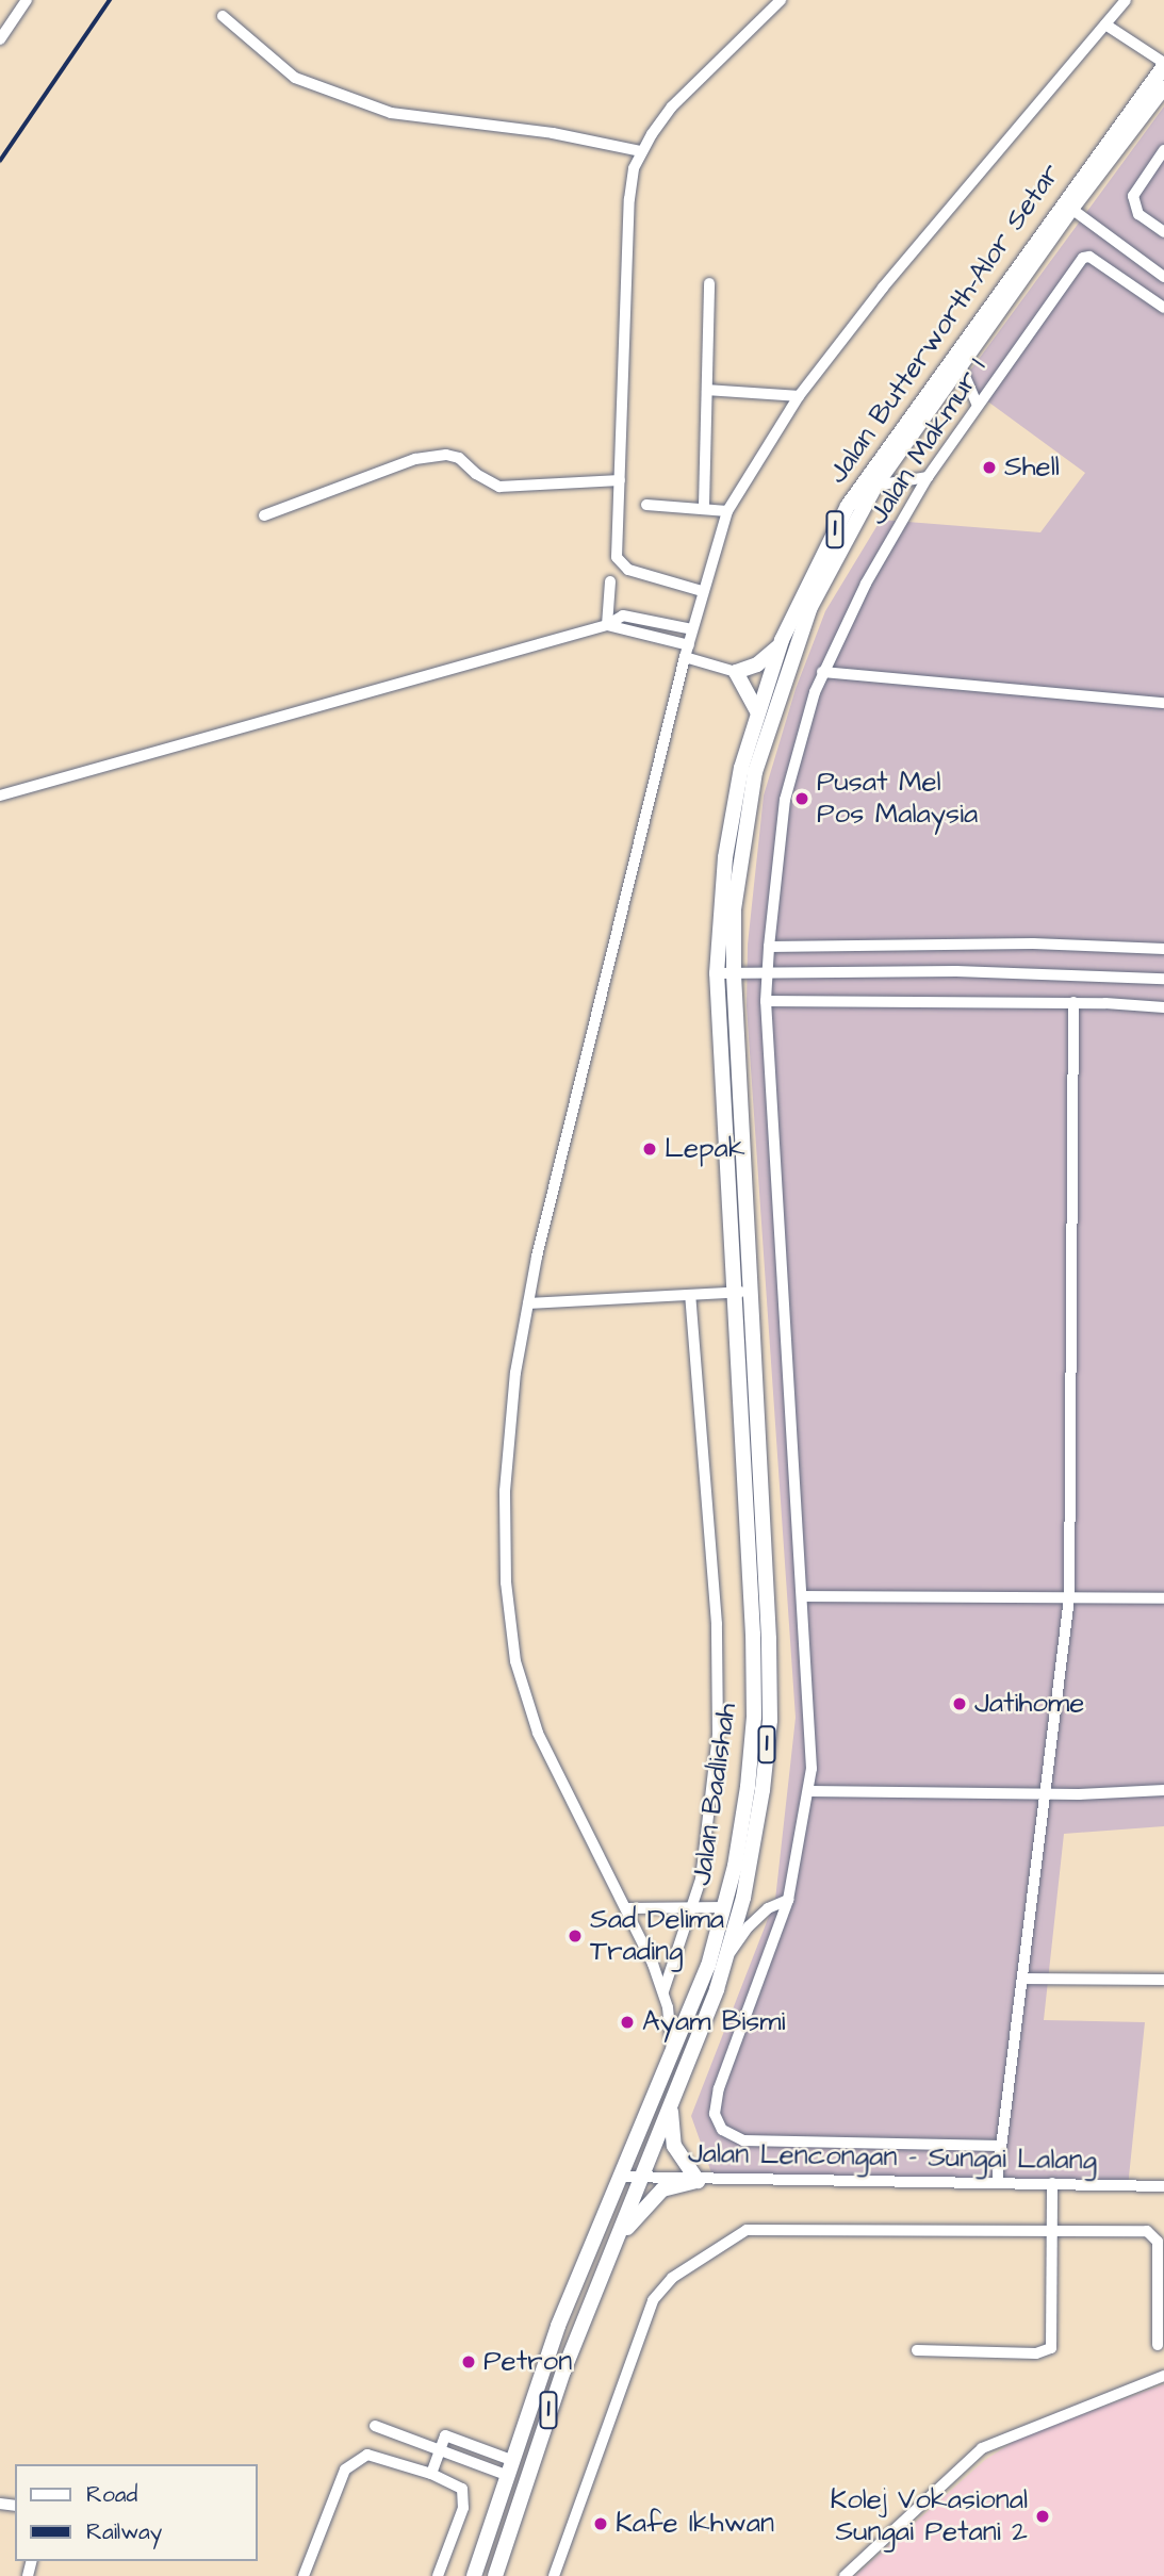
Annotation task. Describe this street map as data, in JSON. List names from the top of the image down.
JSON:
{
  "streets": {
    "main road": ["Jalan Butterworth-Alor Setar", "1", "Jalan Badlishah"],
    "street": ["Jalan Makmur 1", "Jalan Lencongan - Sungai Lalang"]
  },
  "crossings": [
    ["Jalan Butterworth-Alor Setar", "Jalan Badlishah"],
    ["Jalan Badlishah", "Jalan Lencongan - Sungai Lalang"]
  ],
  "places": [
    "Shell",
    "Pusat Mel Pos Malaysia",
    "Lepak",
    "Jatihome",
    "Sad Delima Trading",
    "Ayam Bismi",
    "Petron",
    "Kolej Vokasional Sungai Petani 2",
    "Kafe Ikhwan"
  ],
  "legend": ["Road", "Railway"]
}
